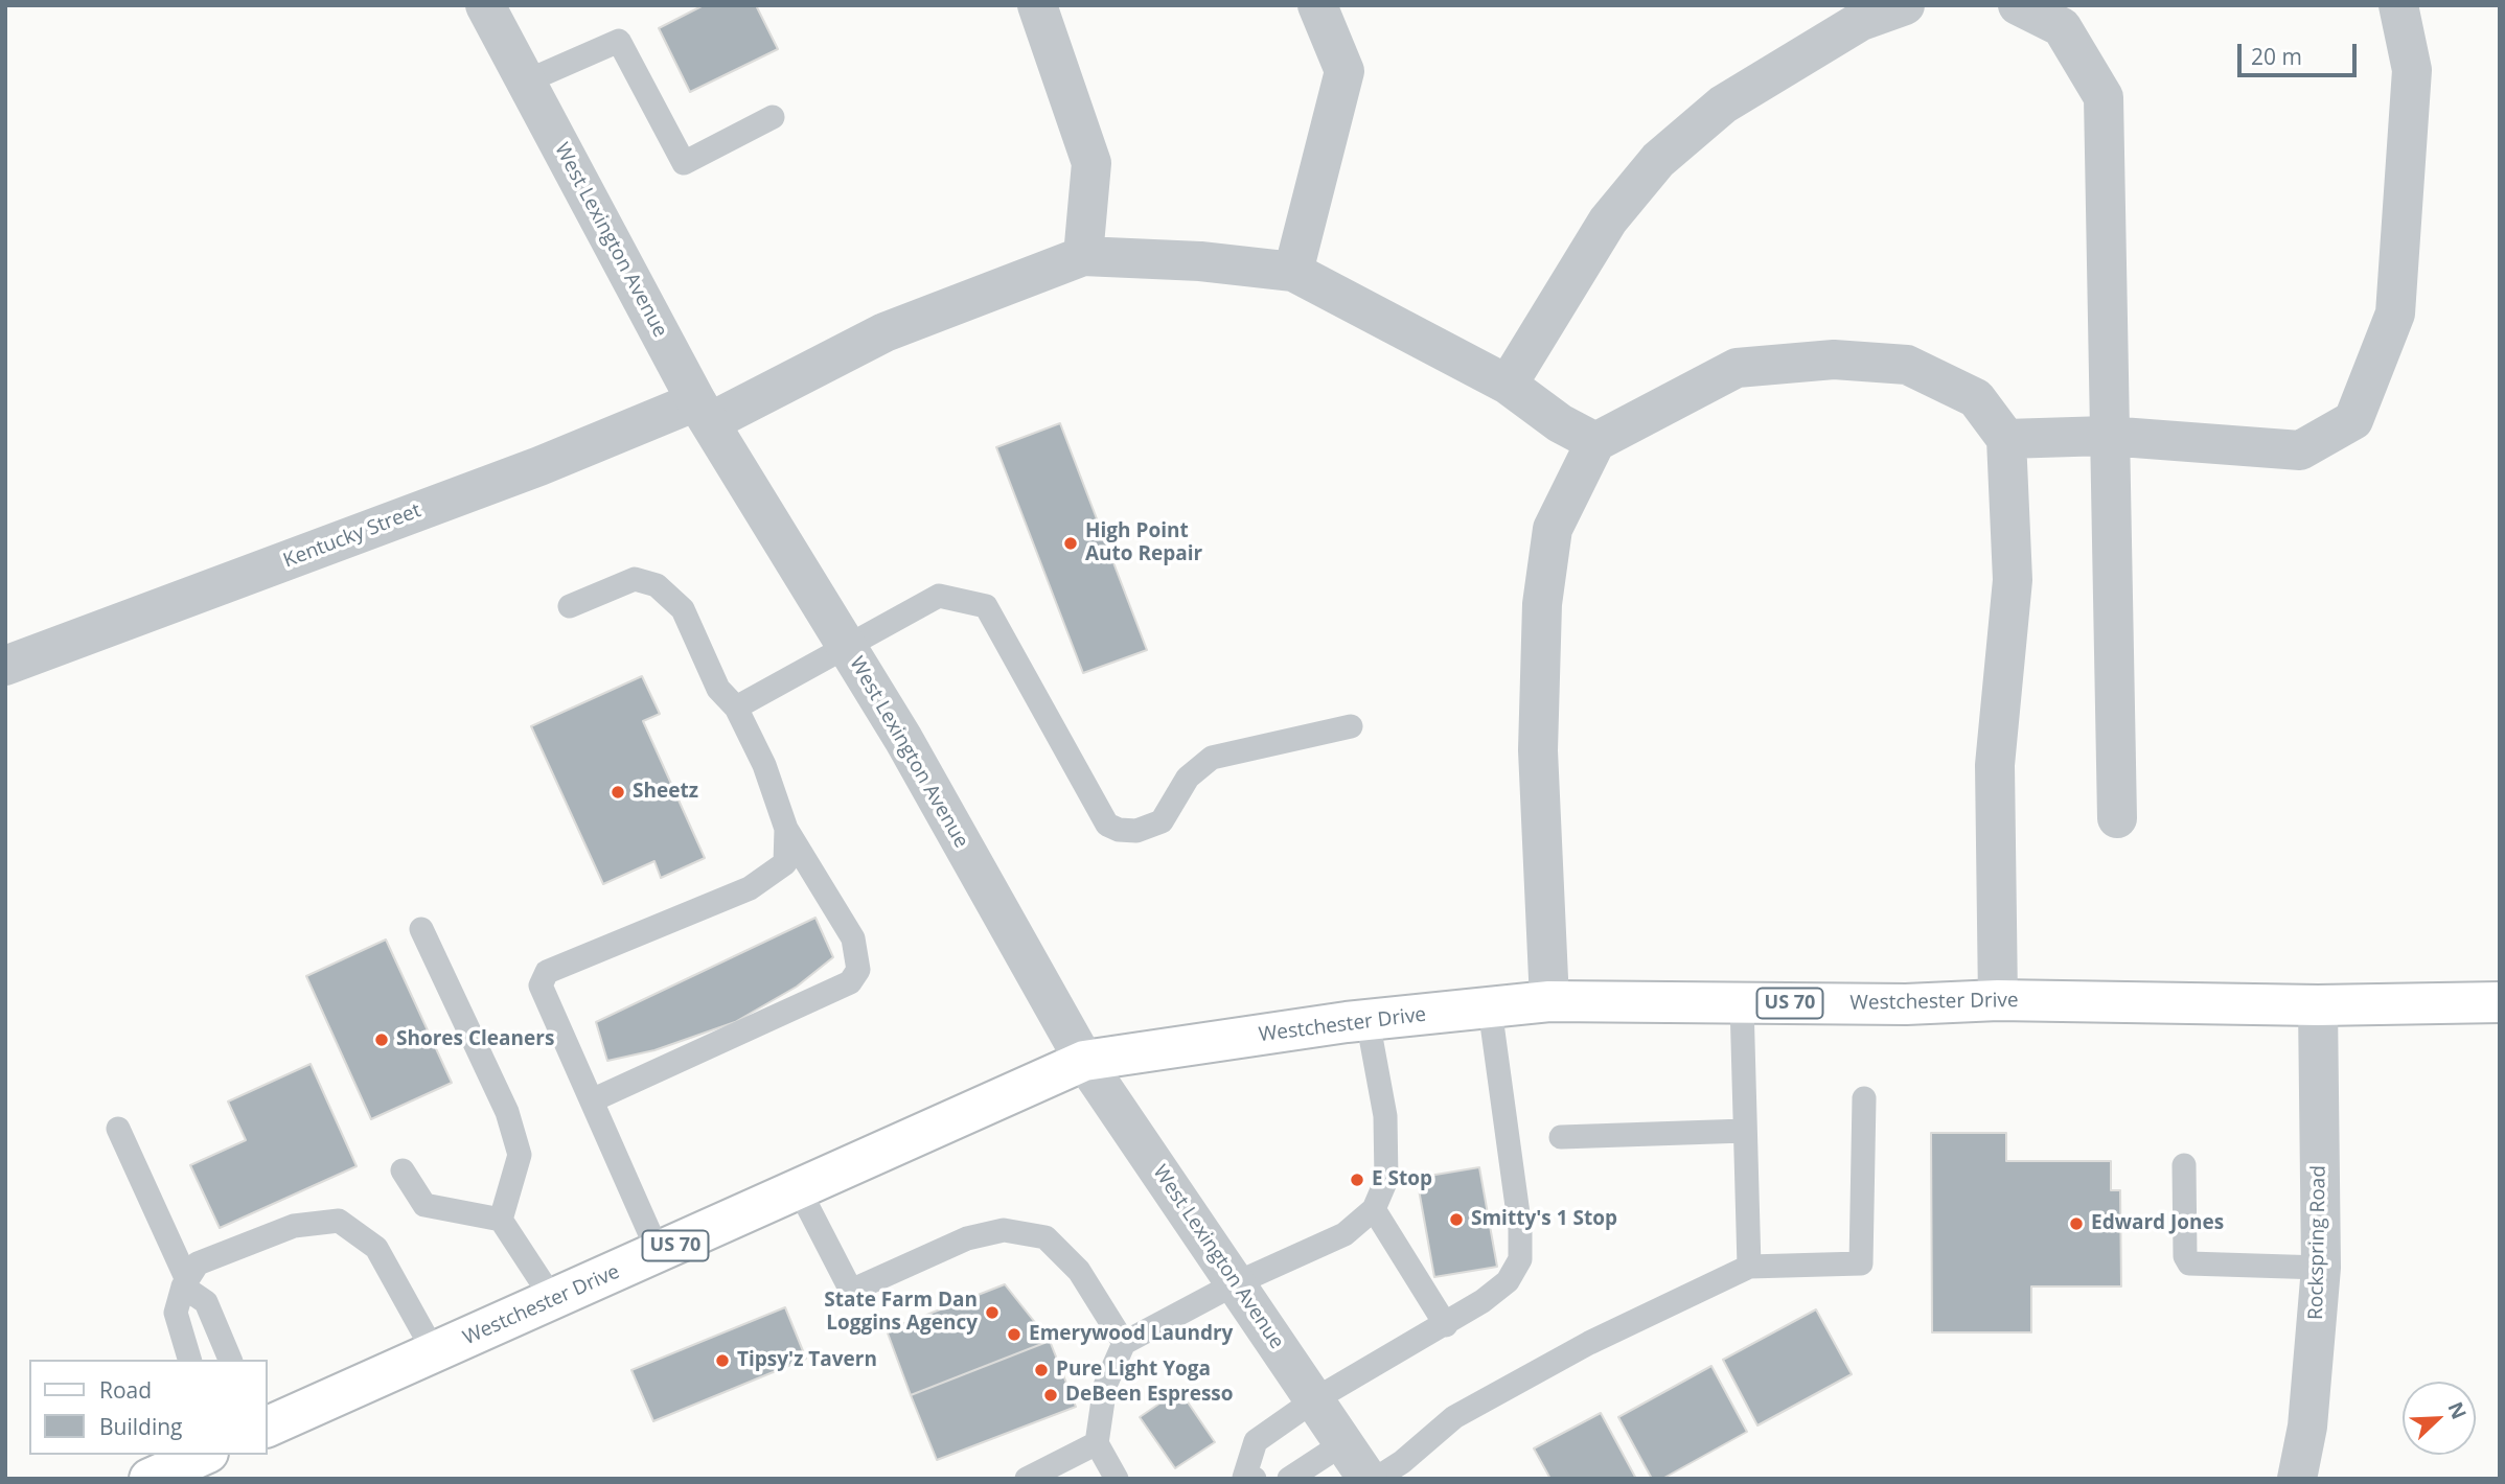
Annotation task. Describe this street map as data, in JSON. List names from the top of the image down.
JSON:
{
  "streets": {
    "main road": ["Westchester Drive", "US 70"],
    "street": ["West Lexington Avenue", "Kentucky Street", "Rockspring Road"]
  },
  "crossings": [
    ["West Lexington Avenue", "Kentucky Street"],
    ["West Lexington Avenue", "Westchester Drive"],
    ["Westchester Drive", "Rockspring Road"]
  ],
  "places": [
    "High Point Auto Repair",
    "Sheetz",
    "Shores Cleaners",
    "E Stop",
    "Smitty's 1 Stop",
    "Edward Jones",
    "State Farm Dan Loggins Agency",
    "Emerywood Laundry",
    "Tipsy'z Tavern",
    "Pure Light Yoga",
    "DeBeen Espresso"
  ],
  "legend": ["Road", "Building"],
  "scale_bar": "20 m",
  "north": "top right"
}
